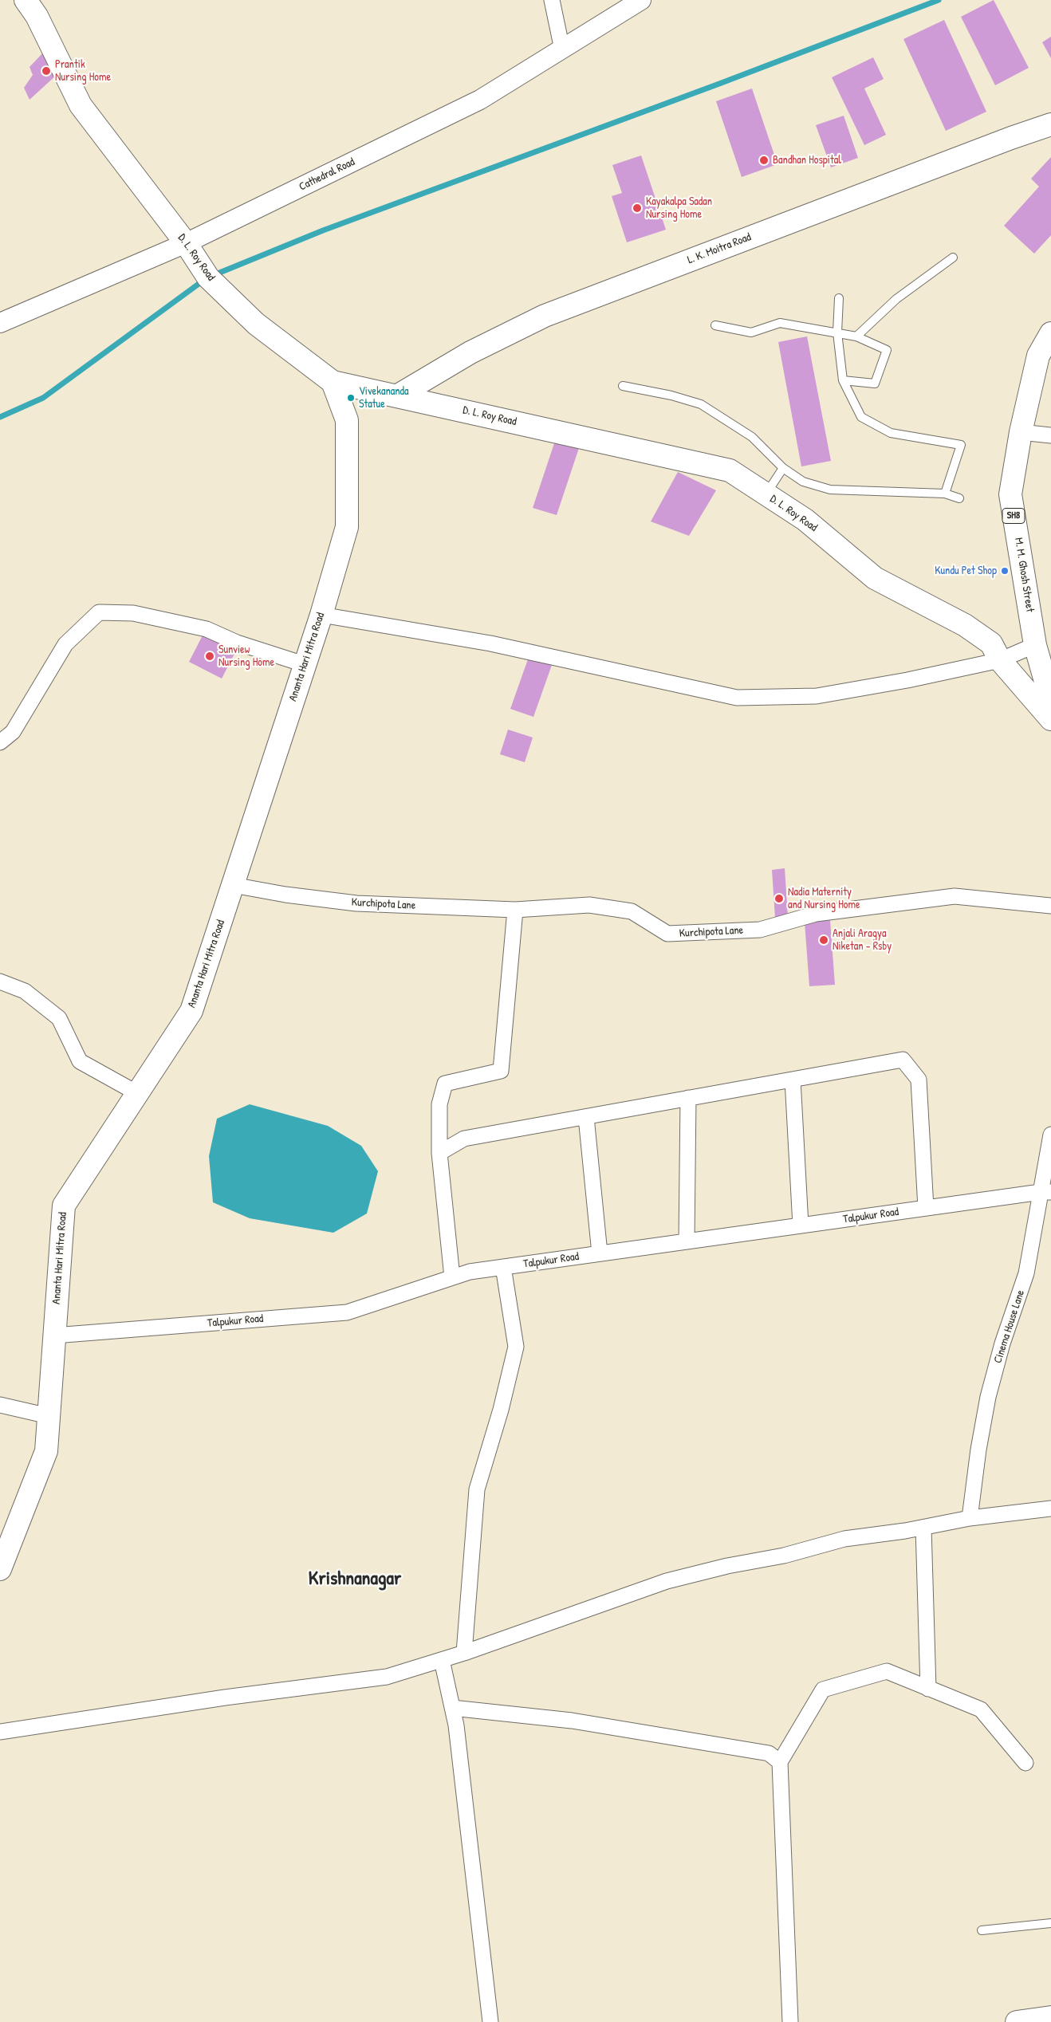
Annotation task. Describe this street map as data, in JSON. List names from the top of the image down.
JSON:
{
  "streets": {
    "main road": [
      "L. K. Moitra Road",
      "D. L. Roy Road",
      "SH8",
      "M. M. Ghosh Street",
      "Ananta Hari Mitra Road"
    ],
    "street": [
      "Cathedral Road",
      "Kurchipota Lane",
      "Talpukur Road",
      "Cinema House Lane"
    ]
  },
  "crossings": [
    ["Cathedral Road", "D. L. Roy Road"],
    ["L. K. Moitra Road", "D. L. Roy Road"],
    ["D. L. Roy Road", "Ananta Hari Mitra Road"],
    ["Ananta Hari Mitra Road", "Kurchipota Lane"],
    ["Ananta Hari Mitra Road", "Talpukur Road"],
    ["Talpukur Road", "Cinema House Lane"]
  ],
  "districts": ["Krishnanagar"],
  "places": [
    "Prantik Nursing Home",
    "Bandhan Hospital",
    "Kayakalpa Sadan Nursing Home",
    "Vivekananda Statue",
    "Kundu Pet Shop",
    "Sunview Nursing Home",
    "Nadia Maternity and Nursing Home",
    "Anjali Aragya Niketan - Rsby"
  ]
}
